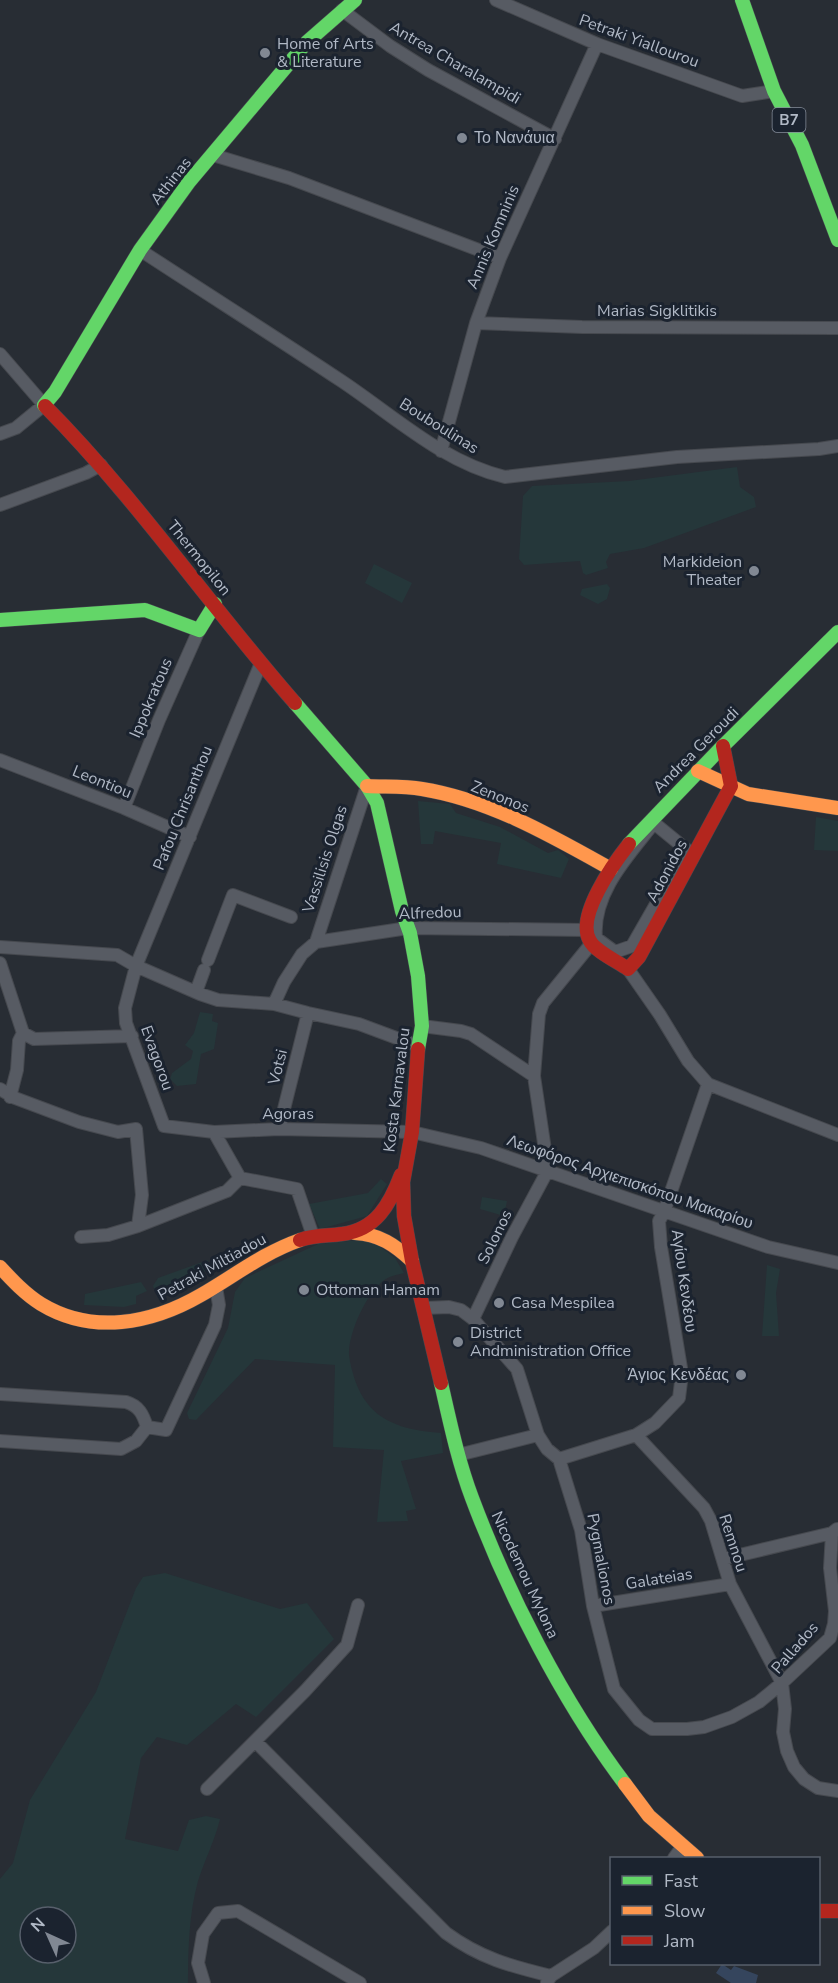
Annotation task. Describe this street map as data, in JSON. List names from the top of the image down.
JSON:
{
  "streets": {
    "street": [
      "Petraki Yiallourou",
      "Antrea Charalampidi",
      "B7",
      "Athinas",
      "Annis Komninis",
      "Marias Sigklitikis",
      "Bouboulinas",
      "Thermopilon",
      "Ippokratous",
      "Andrea Geroudi",
      "Leontiou",
      "Zenonos",
      "Pafou Chrisanthou",
      "Vassilisis Olgas",
      "Adonidos",
      "Alfredou",
      "Evagorou",
      "Votsi",
      "Kosta Karnavalou",
      "Agoras",
      "Λεωφόρος Αρχιεπισκόπου Μακαρίου",
      "Solonos",
      "Petraki Miltiadou",
      "Αγίου Κενδέου",
      "Remnou",
      "Pygmalionos",
      "Nicodemou Mylona",
      "Galateias",
      "Pallados"
    ]
  },
  "crossings": [
    ["Petraki Yiallourou", "B7"],
    ["Petraki Yiallourou", "Annis Komninis"],
    ["Antrea Charalampidi", "Athinas"],
    ["Antrea Charalampidi", "Annis Komninis"],
    ["Athinas", "Bouboulinas"],
    ["Athinas", "Thermopilon"],
    ["Annis Komninis", "Marias Sigklitikis"],
    ["Annis Komninis", "Bouboulinas"],
    ["Thermopilon", "Ippokratous"],
    ["Thermopilon", "Zenonos"],
    ["Thermopilon", "Pafou Chrisanthou"],
    ["Thermopilon", "Vassilisis Olgas"],
    ["Thermopilon", "Kosta Karnavalou"],
    ["Ippokratous", "Leontiou"],
    ["Andrea Geroudi", "Zenonos"],
    ["Andrea Geroudi", "Alfredou"],
    ["Leontiou", "Pafou Chrisanthou"],
    ["Zenonos", "Vassilisis Olgas"],
    ["Zenonos", "Kosta Karnavalou"],
    ["Pafou Chrisanthou", "Evagorou"],
    ["Vassilisis Olgas", "Alfredou"],
    ["Vassilisis Olgas", "Kosta Karnavalou"],
    ["Alfredou", "Kosta Karnavalou"],
    ["Evagorou", "Agoras"],
    ["Votsi", "Agoras"],
    ["Kosta Karnavalou", "Agoras"],
    ["Kosta Karnavalou", "Λεωφόρος Αρχιεπισκόπου Μακαρίου"],
    ["Kosta Karnavalou", "Petraki Miltiadou"],
    ["Kosta Karnavalou", "Nicodemou Mylona"],
    ["Agoras", "Λεωφόρος Αρχιεπισκόπου Μακαρίου"],
    ["Λεωφόρος Αρχιεπισκόπου Μακαρίου", "Solonos"],
    ["Λεωφόρος Αρχιεπισκόπου Μακαρίου", "Αγίου Κενδέου"],
    ["Solonos", "Pygmalionos"],
    ["Αγίου Κενδέου", "Remnou"],
    ["Remnou", "Pygmalionos"],
    ["Remnou", "Galateias"],
    ["Remnou", "Pallados"],
    ["Pygmalionos", "Nicodemou Mylona"],
    ["Pygmalionos", "Galateias"],
    ["Pygmalionos", "Pallados"]
  ],
  "places": [
    "Home of Arts & Literature",
    "Το Νανάυια",
    "Markideion Theater",
    "Ottoman Hamam",
    "Casa Mespilea",
    "District Andministration Office",
    "Άγιος Κενδέας"
  ],
  "legend": ["Fast", "Slow", "Jam"],
  "north": "top left"
}
